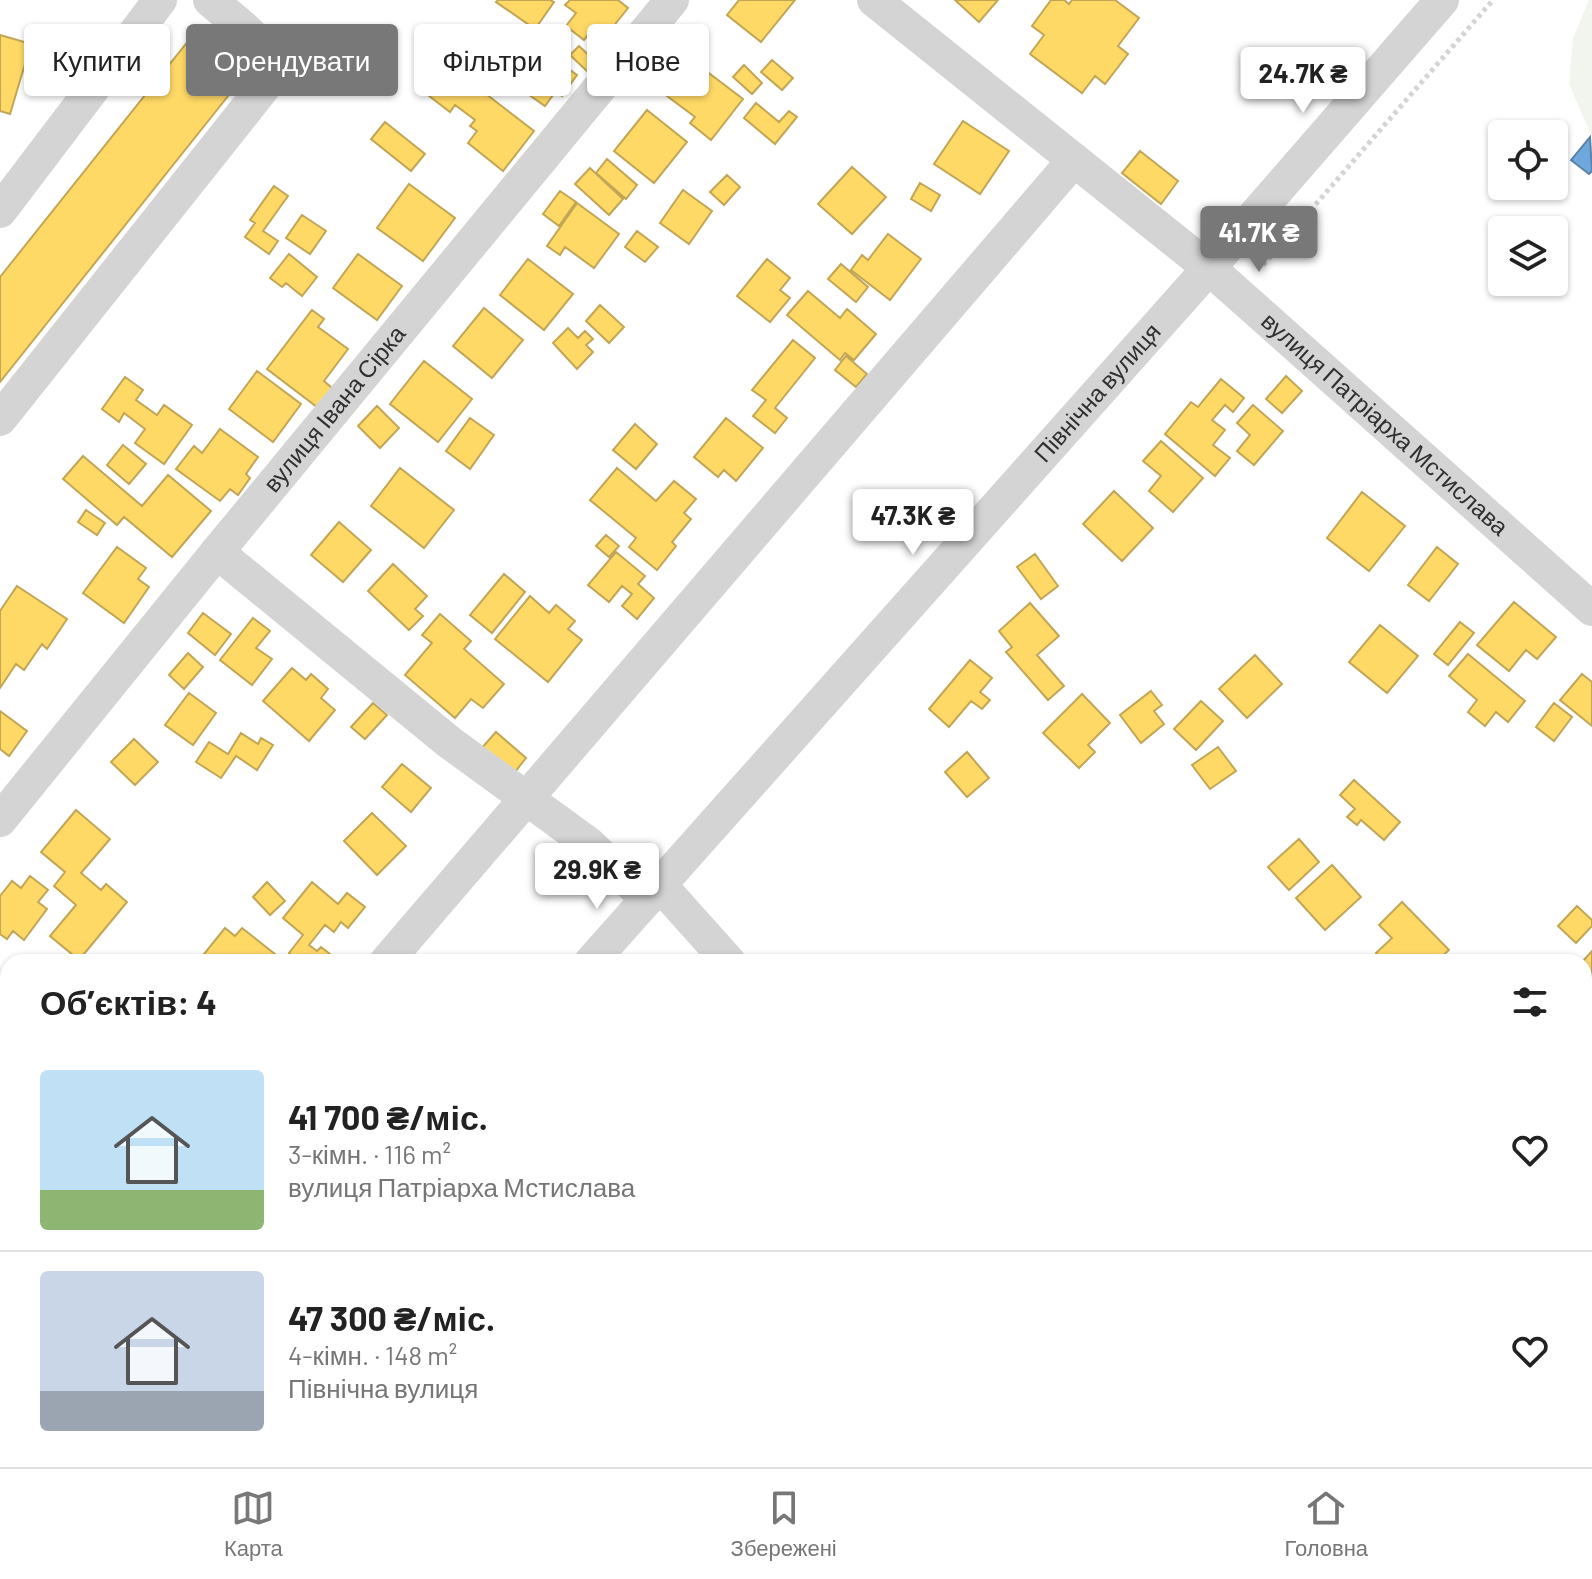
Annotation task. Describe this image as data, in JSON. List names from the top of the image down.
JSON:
{
  "streets": {
    "street": ["Північна вулиця", "вулиця Івана Сірка", "вулиця Патріарха Мстислава"]
  },
  "crossings": [
    ["Північна вулиця", "вулиця Патріарха Мстислава"]
  ],
  "page": {
    "chip": [
      "Купити",
      "Орендувати",
      "Фільтри",
      "Нове"
    ],
    "price": [
      "24.7K ₴",
      "41.7K ₴",
      "47.3K ₴",
      "29.9K ₴"
    ],
    "heading": "Об’єктів: 4",
    "list": [
      {
        "name": "41 700 ₴/міс.",
        "note": "3-кімн. · 116 m² · вулиця Патріарха Мстислава"
      },
      {
        "name": "47 300 ₴/міс.",
        "note": "4-кімн. · 148 m² · Північна вулиця"
      }
    ],
    "tabs": ["Карта", "Збережені", "Головна"]
  }
}
